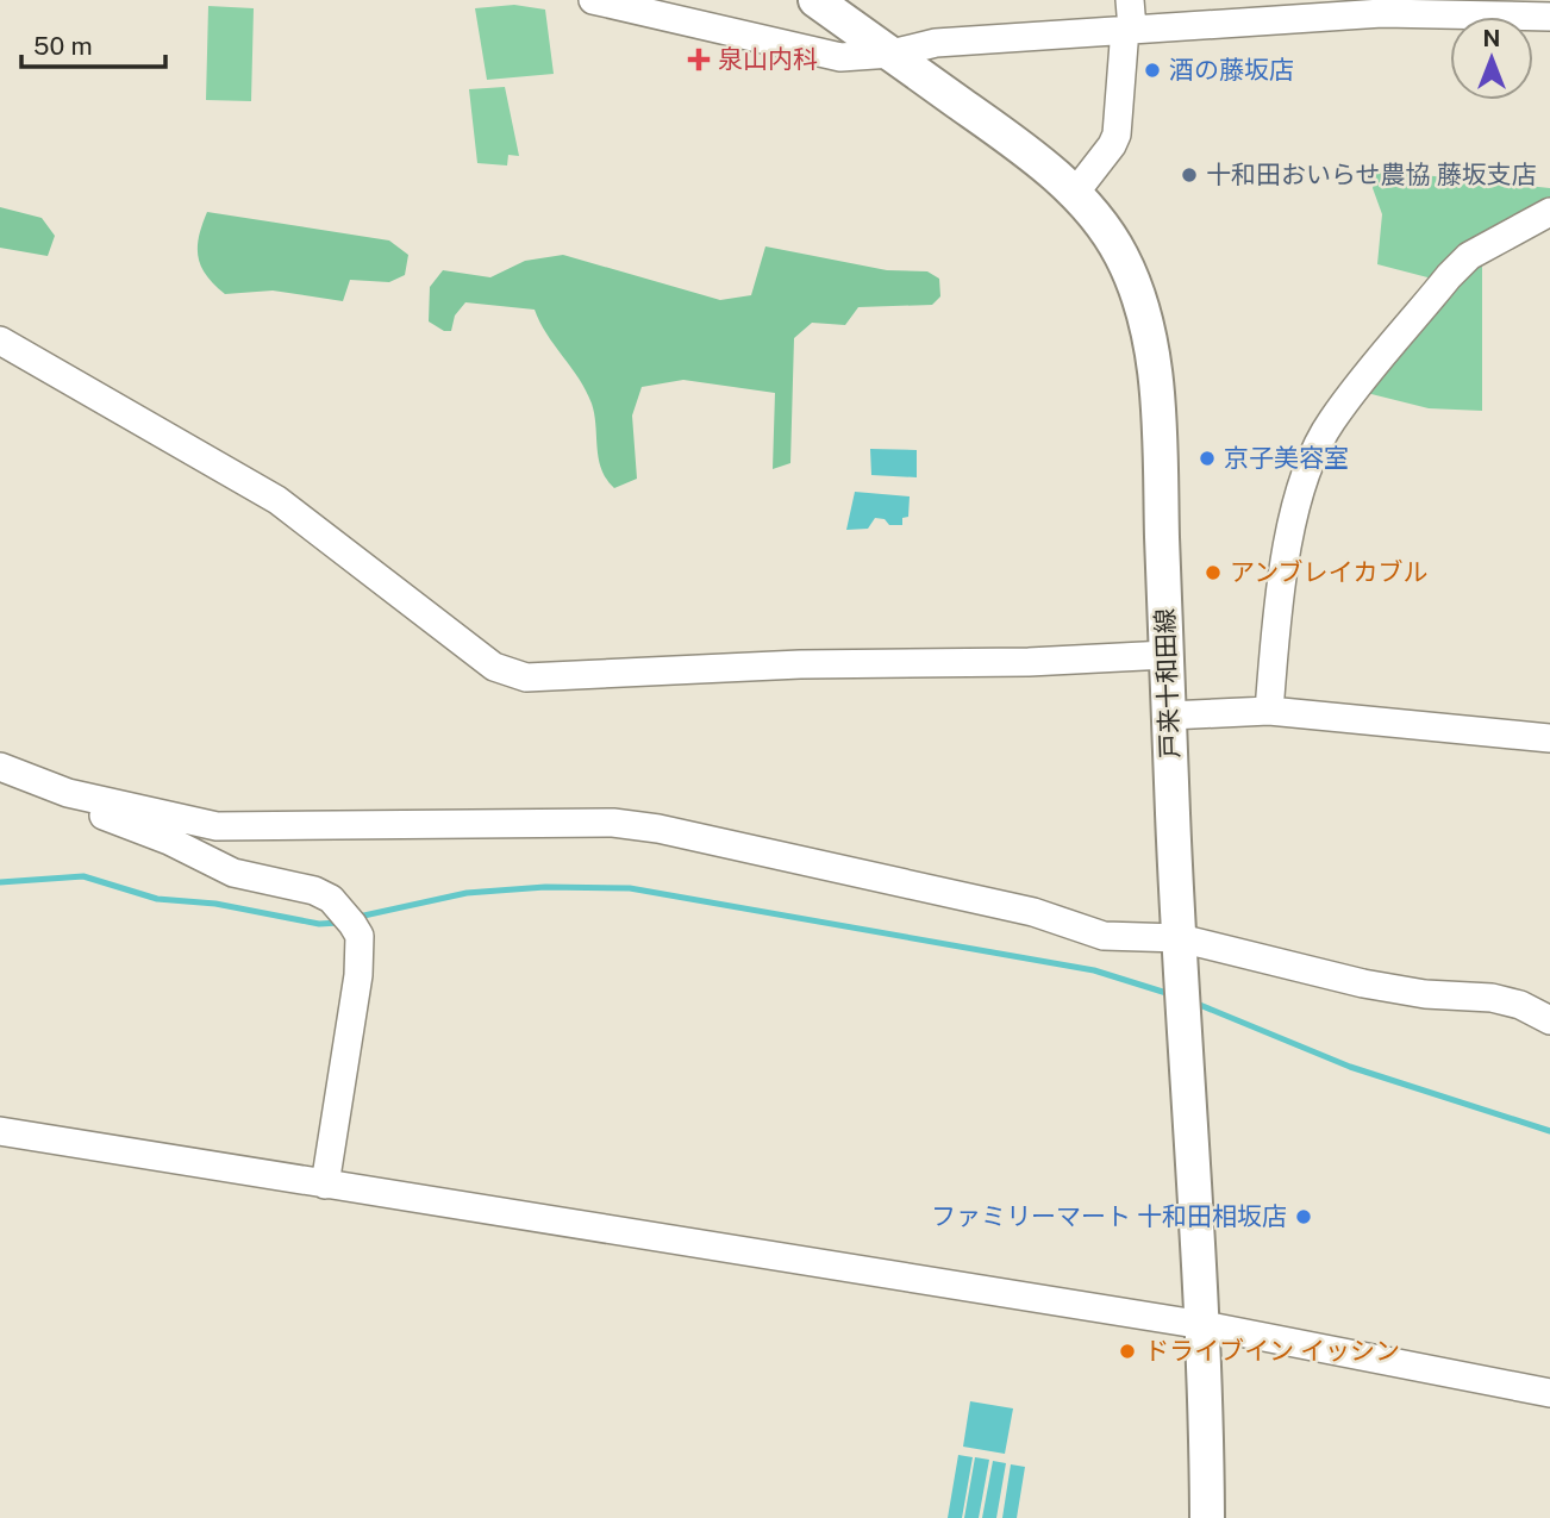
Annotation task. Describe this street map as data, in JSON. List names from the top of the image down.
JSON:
{
  "streets": {
    "main road": ["戸来十和田線"]
  },
  "places": {
    "health": ["泉山内科"],
    "other": [
      "酒の藤坂店",
      "十和田おいらせ農協 藤坂支店",
      "京子美容室",
      "アンブレイカブル",
      "ファミリーマート 十和田相坂店",
      "ドライブイン イッシン"
    ]
  },
  "scale_bar": "50 m",
  "north": "top"
}
